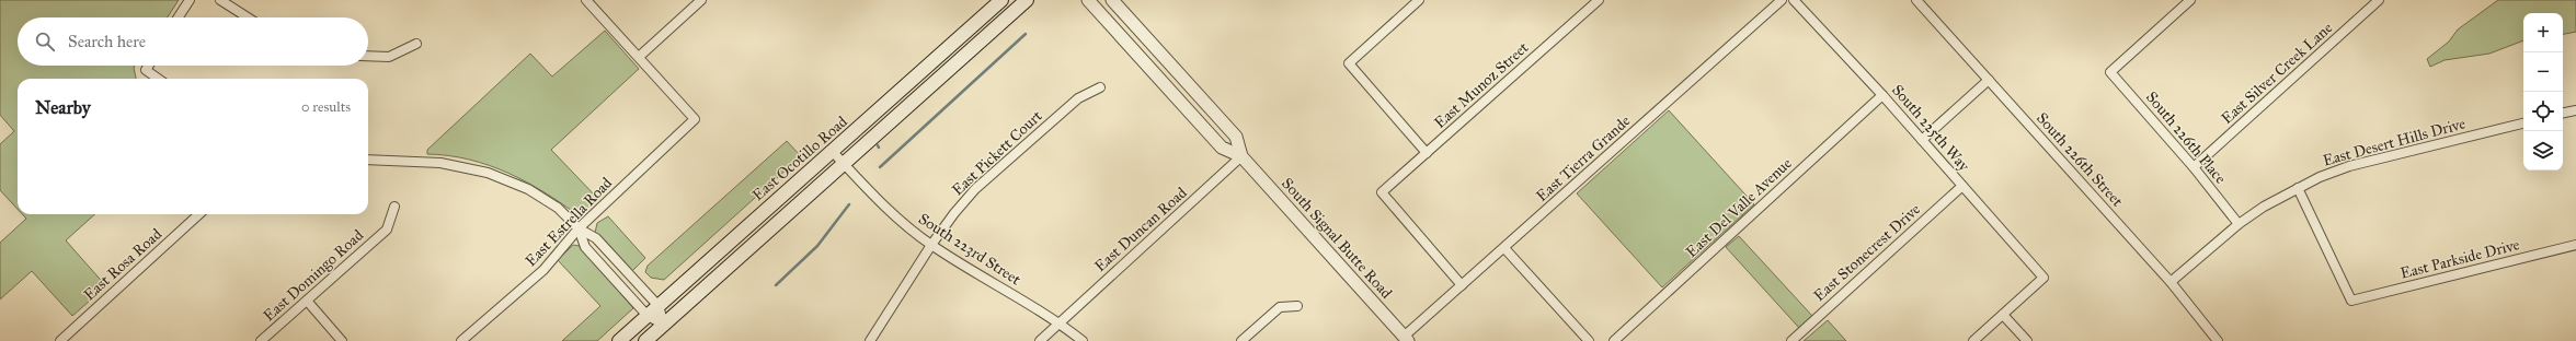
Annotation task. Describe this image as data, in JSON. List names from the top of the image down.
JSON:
{
  "streets": {
    "main road": ["East Ocotillo Road"],
    "street": [
      "East Silver Creek Lane",
      "East Munoz Street",
      "South 225th Way",
      "South 226th Place",
      "East Desert Hills Drive",
      "East Pickett Court",
      "East Tierra Grande",
      "South 226th Street",
      "East Del Valle Avenue",
      "East Estrella Road",
      "East Duncan Road",
      "South Signal Butte Road",
      "South 223rd Street",
      "East Stonecrest Drive",
      "East Parkside Drive",
      "East Rosa Road",
      "East Domingo Road"
    ]
  },
  "crossings": [
    ["East Silver Creek Lane", "South 226th Place"],
    ["East Munoz Street", "East Tierra Grande"],
    ["South 225th Way", "East Del Valle Avenue"],
    ["South 225th Way", "East Stonecrest Drive"],
    ["South 226th Place", "East Desert Hills Drive"],
    ["East Desert Hills Drive", "South 226th Street"],
    ["East Desert Hills Drive", "East Parkside Drive"],
    ["East Pickett Court", "South 223rd Street"],
    ["East Ocotillo Road", "South 223rd Street"],
    ["East Tierra Grande", "South Signal Butte Road"],
    ["East Duncan Road", "South Signal Butte Road"],
    ["East Duncan Road", "South 223rd Street"]
  ],
  "page": {
    "map_buttons": ["+", "−"],
    "search": "Search here",
    "heading": ["Nearby", "0 results"]
  }
}
